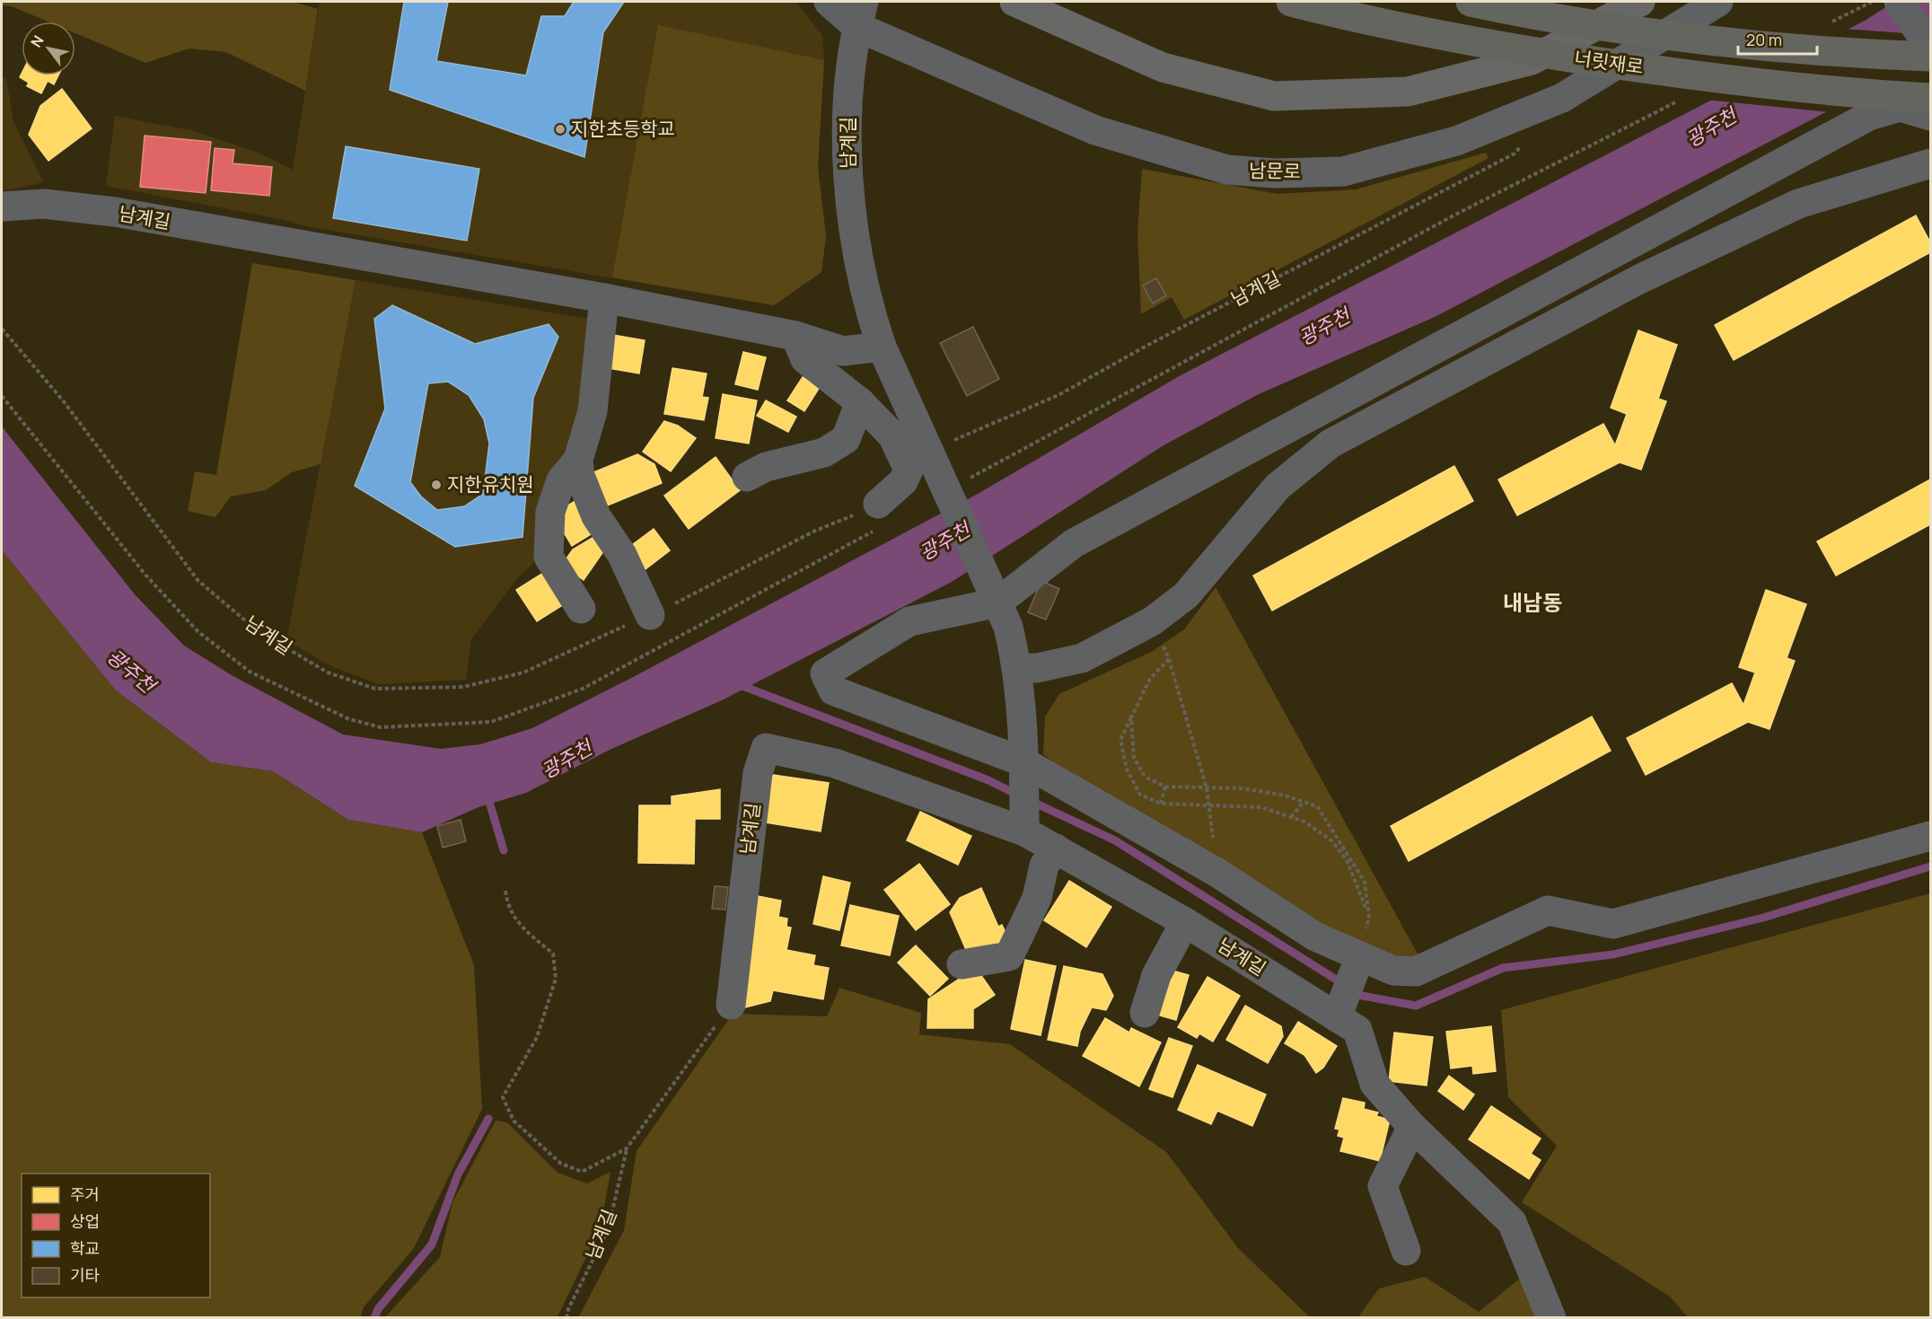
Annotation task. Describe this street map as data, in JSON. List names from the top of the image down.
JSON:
{
  "streets": {
    "highway": ["너릿재로"],
    "street": ["남계길", "남문로"]
  },
  "crossings": [
    ["남계길", "남문로"]
  ],
  "districts": ["내남동"],
  "water": ["광주천"],
  "places": ["지한초등학교", "지한유치원"],
  "legend": [
    "주거",
    "상업",
    "학교",
    "기타"
  ],
  "scale_bar": "20 m",
  "north": "top left"
}
